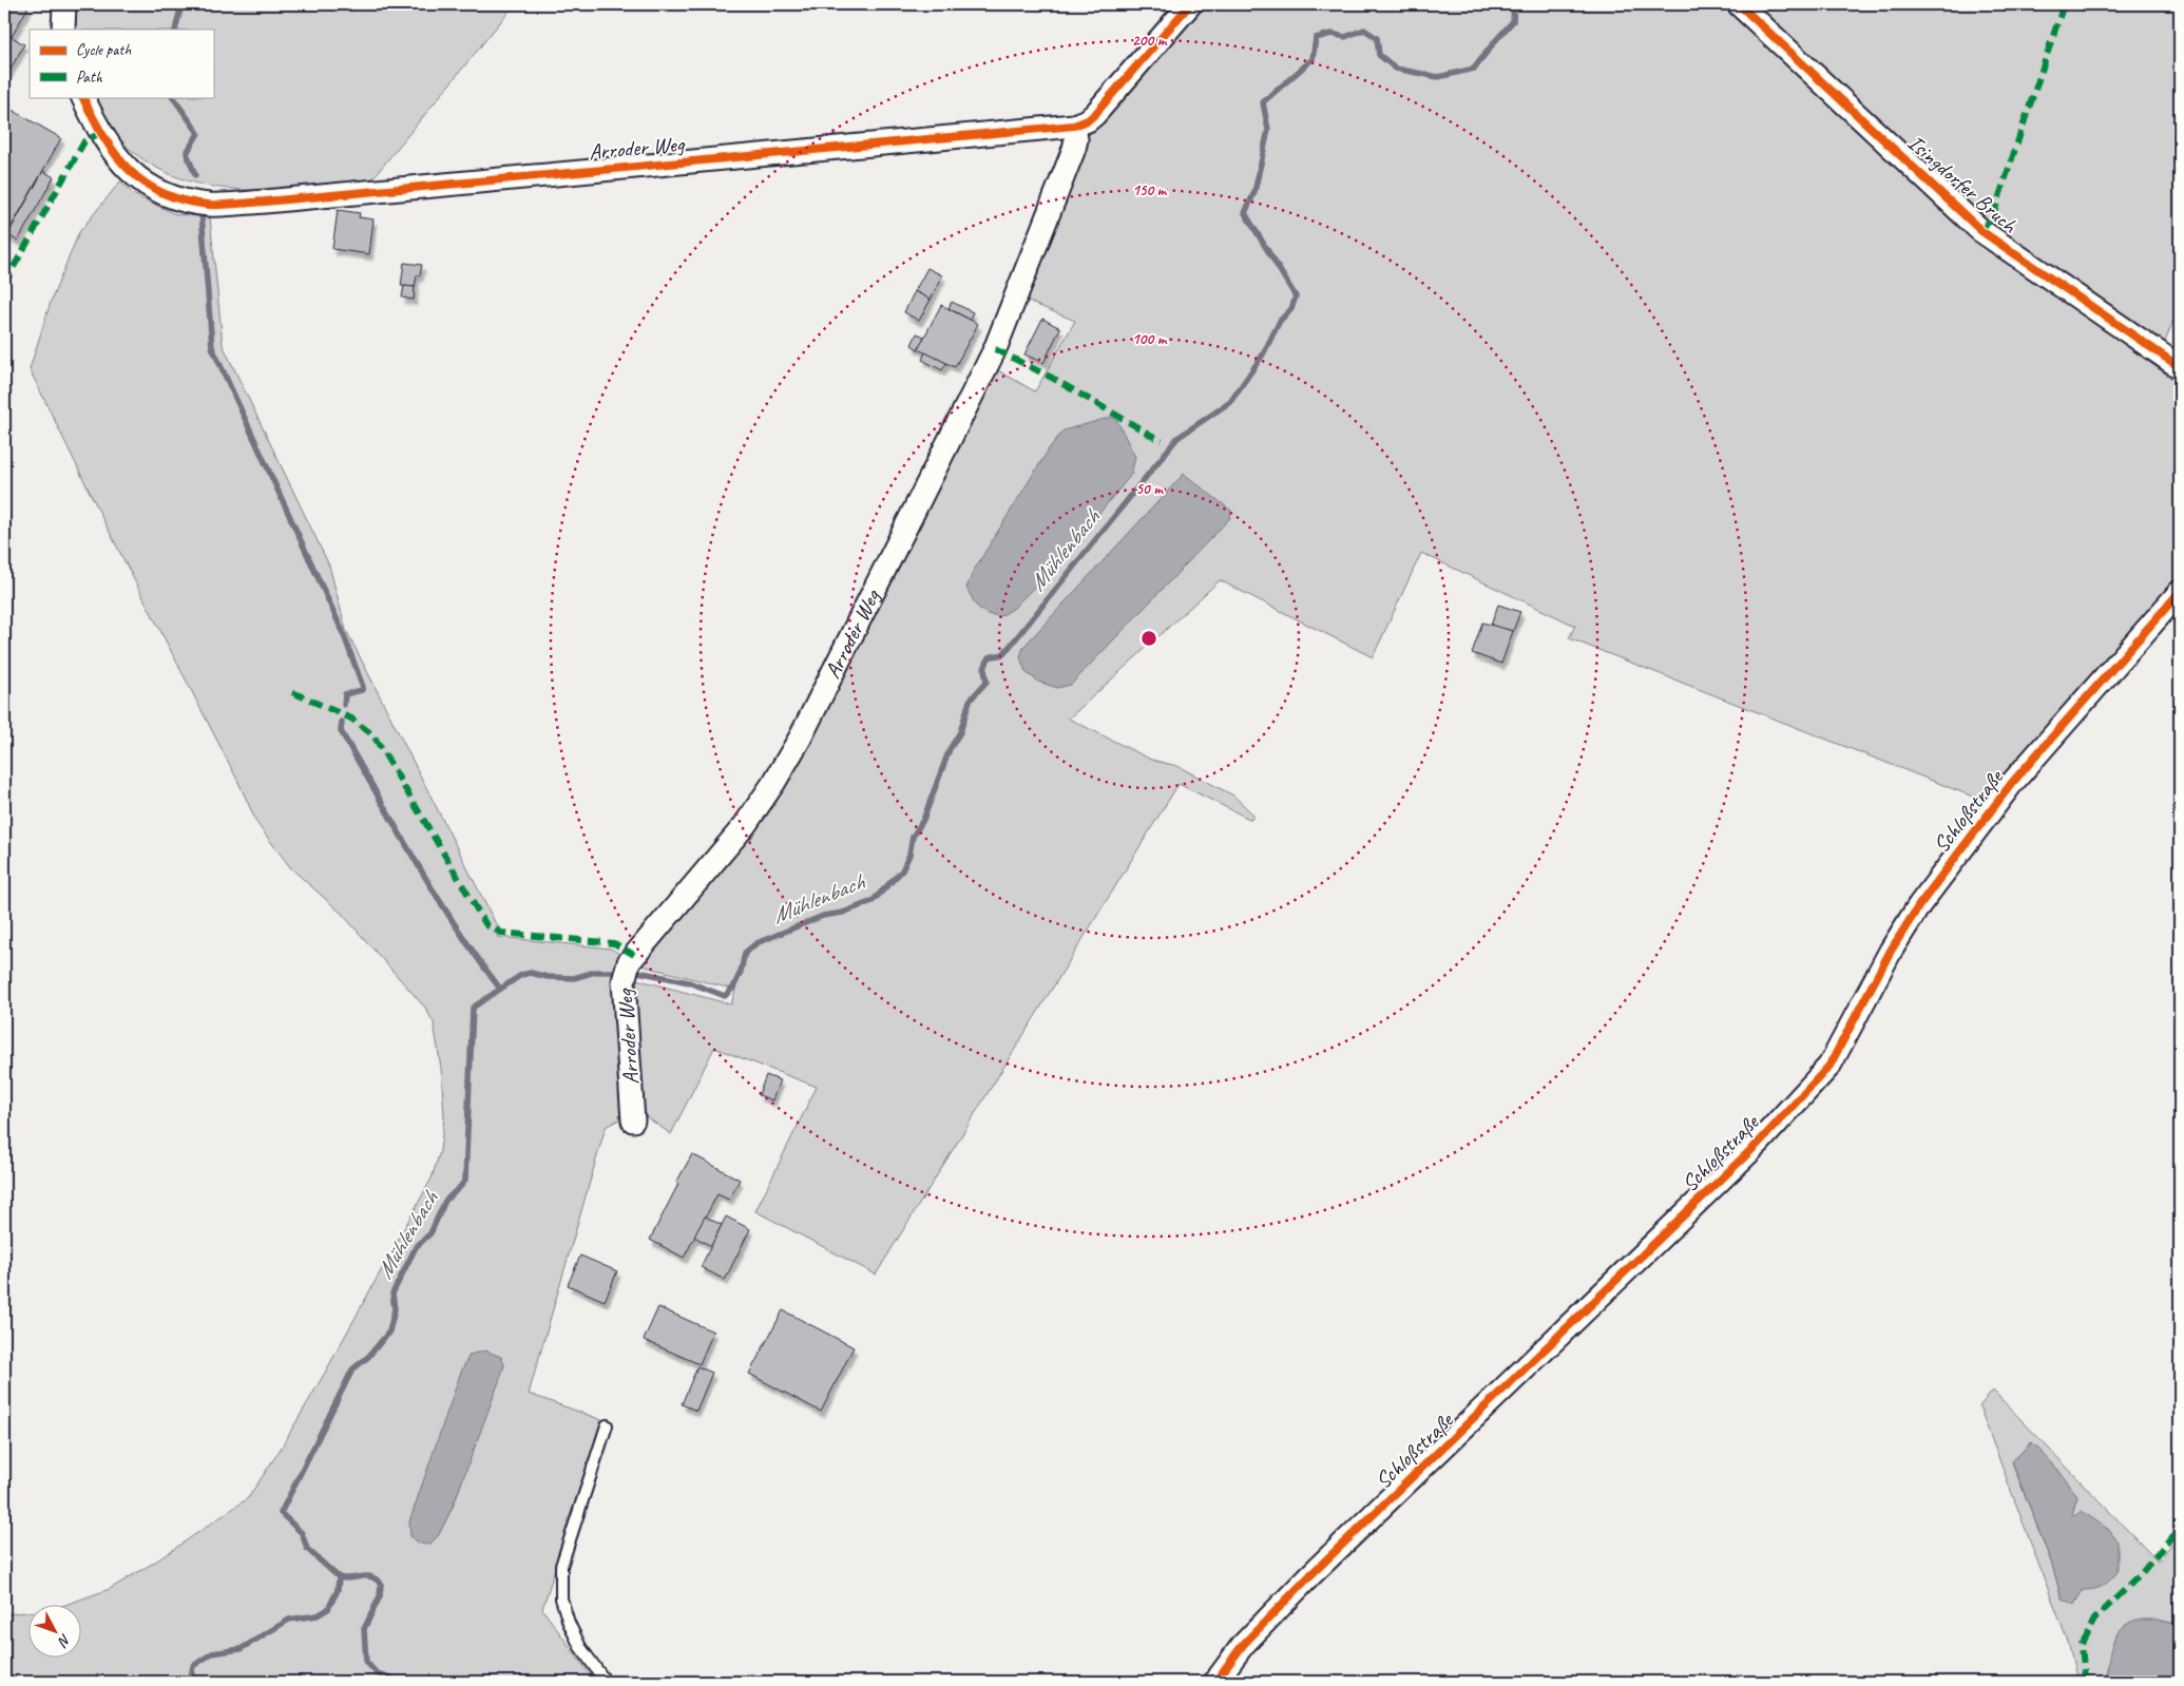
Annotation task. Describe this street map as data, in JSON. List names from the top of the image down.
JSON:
{
  "streets": {
    "street": ["Arroder Weg", "Isingdorfer Bruch", "Schloßstraße"]
  },
  "water": ["Mühlenbach"],
  "legend": ["Cycle path", "Path"],
  "north": "bottom right",
  "rings": [
    "200 m",
    "150 m",
    "100 m",
    "50 m"
  ]
}
